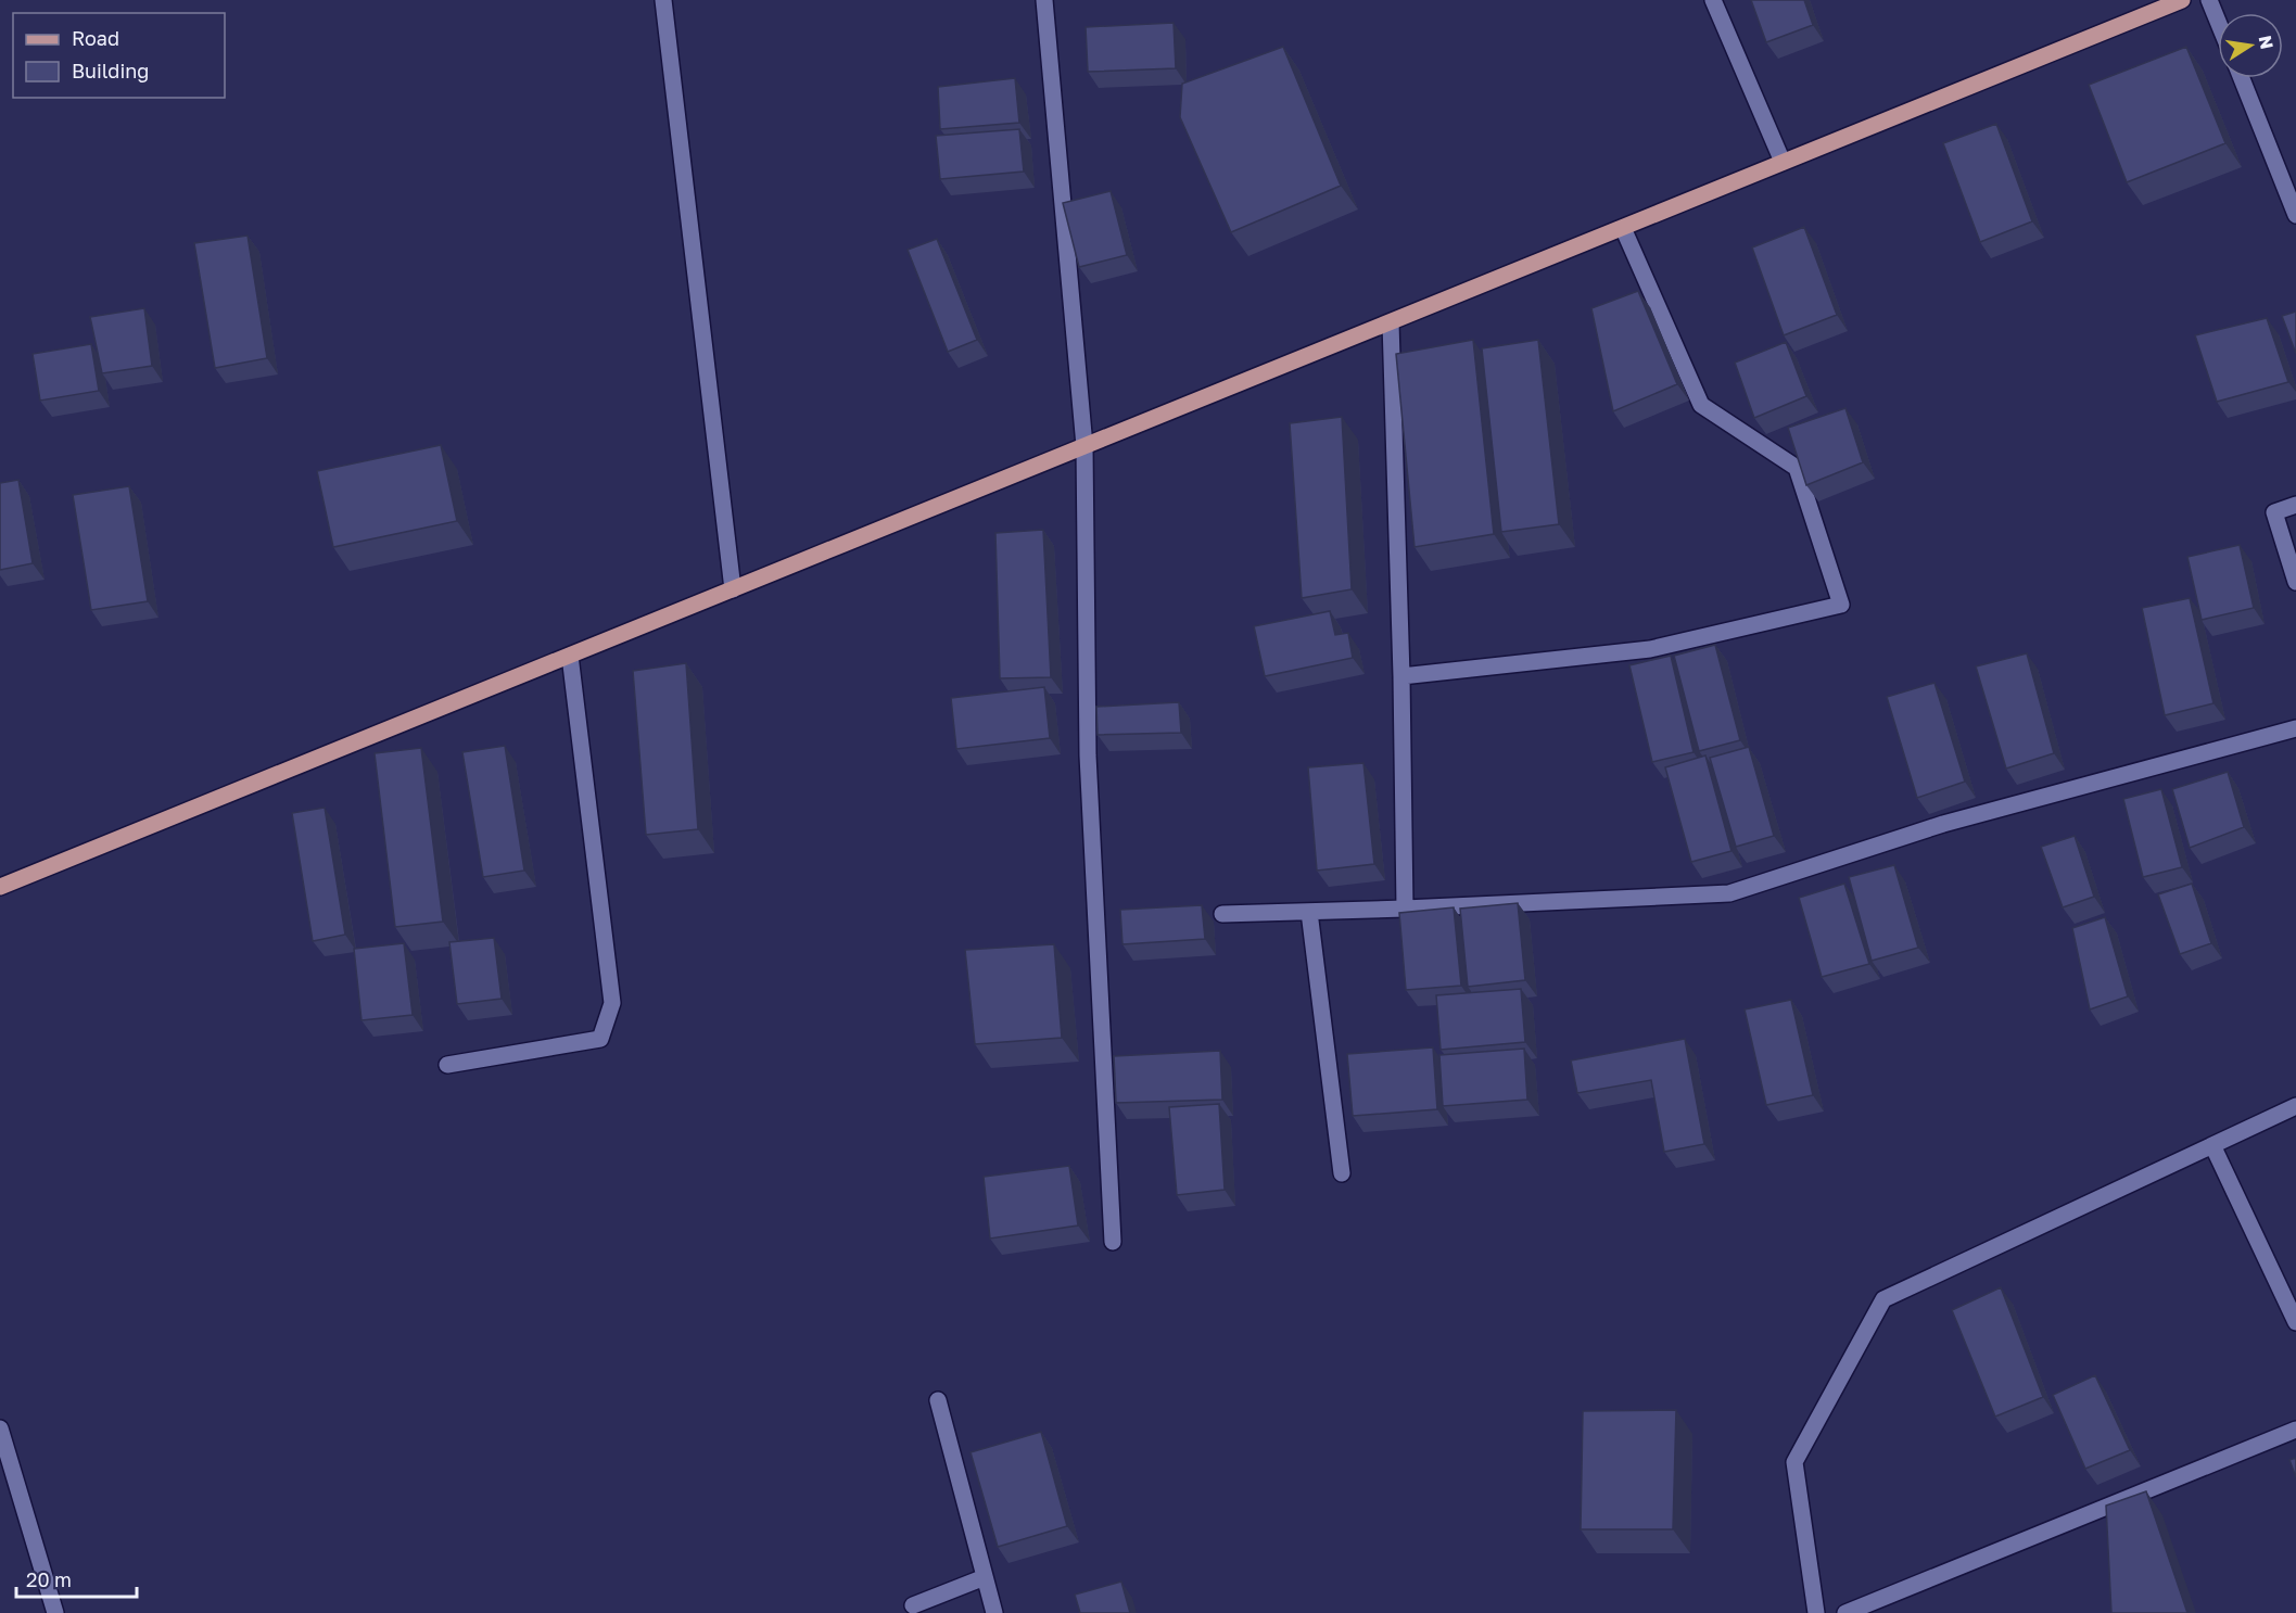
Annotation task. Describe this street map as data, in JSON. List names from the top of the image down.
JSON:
{
  "legend": ["Road", "Building"],
  "scale_bar": "20 m",
  "north": "right"
}
